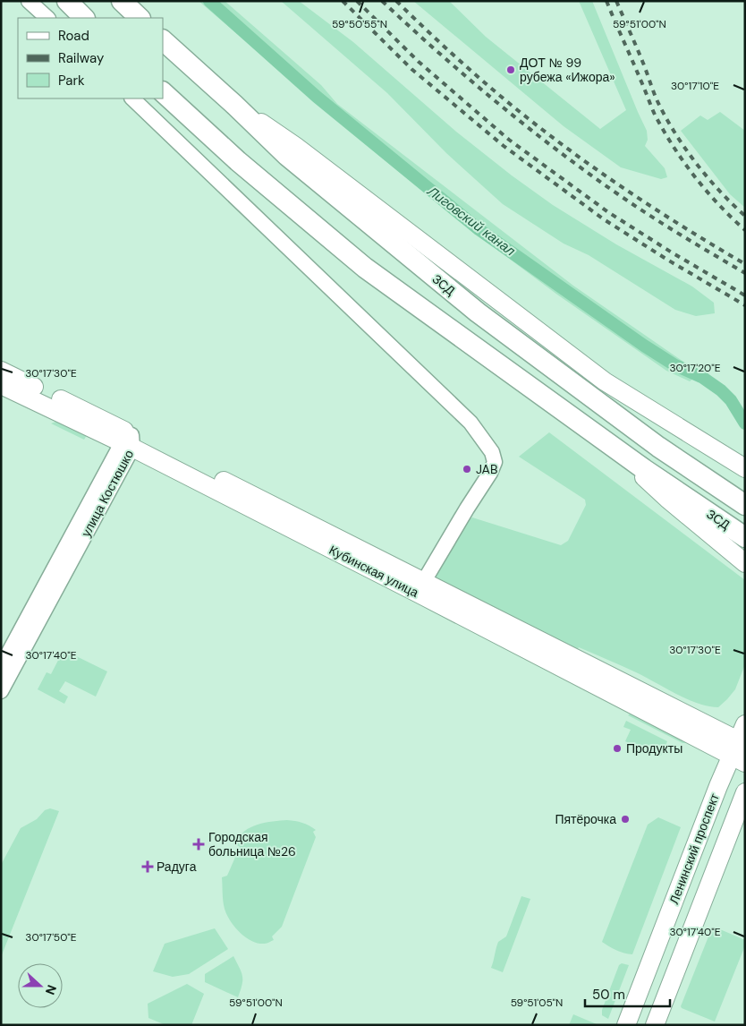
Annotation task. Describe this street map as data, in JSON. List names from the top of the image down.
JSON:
{
  "streets": {
    "highway": ["ЗСД"],
    "main road": ["Кубинская улица", "Ленинский проспект"],
    "street": ["улица Костюшко"]
  },
  "crossings": [
    ["улица Костюшко", "Кубинская улица"],
    ["Кубинская улица", "Ленинский проспект"]
  ],
  "water": ["Лиговский канал"],
  "places": {
    "other": [
      "ДОТ № 99 рубежа «Ижора»",
      "JAB",
      "Продукты",
      "Пятёрочка"
    ],
    "health": ["Городская больница №26", "Радуга"]
  },
  "legend": ["Road", "Railway", "Park"],
  "scale_bar": "50 m",
  "north": "right",
  "coordinates": [
    "59°50'55\"N",
    "59°51'00\"N",
    "30°17'10\"E",
    "30°17'20\"E",
    "30°17'30\"E",
    "30°17'40\"E",
    "30°17'50\"E",
    "59°51'05\"N"
  ]
}
